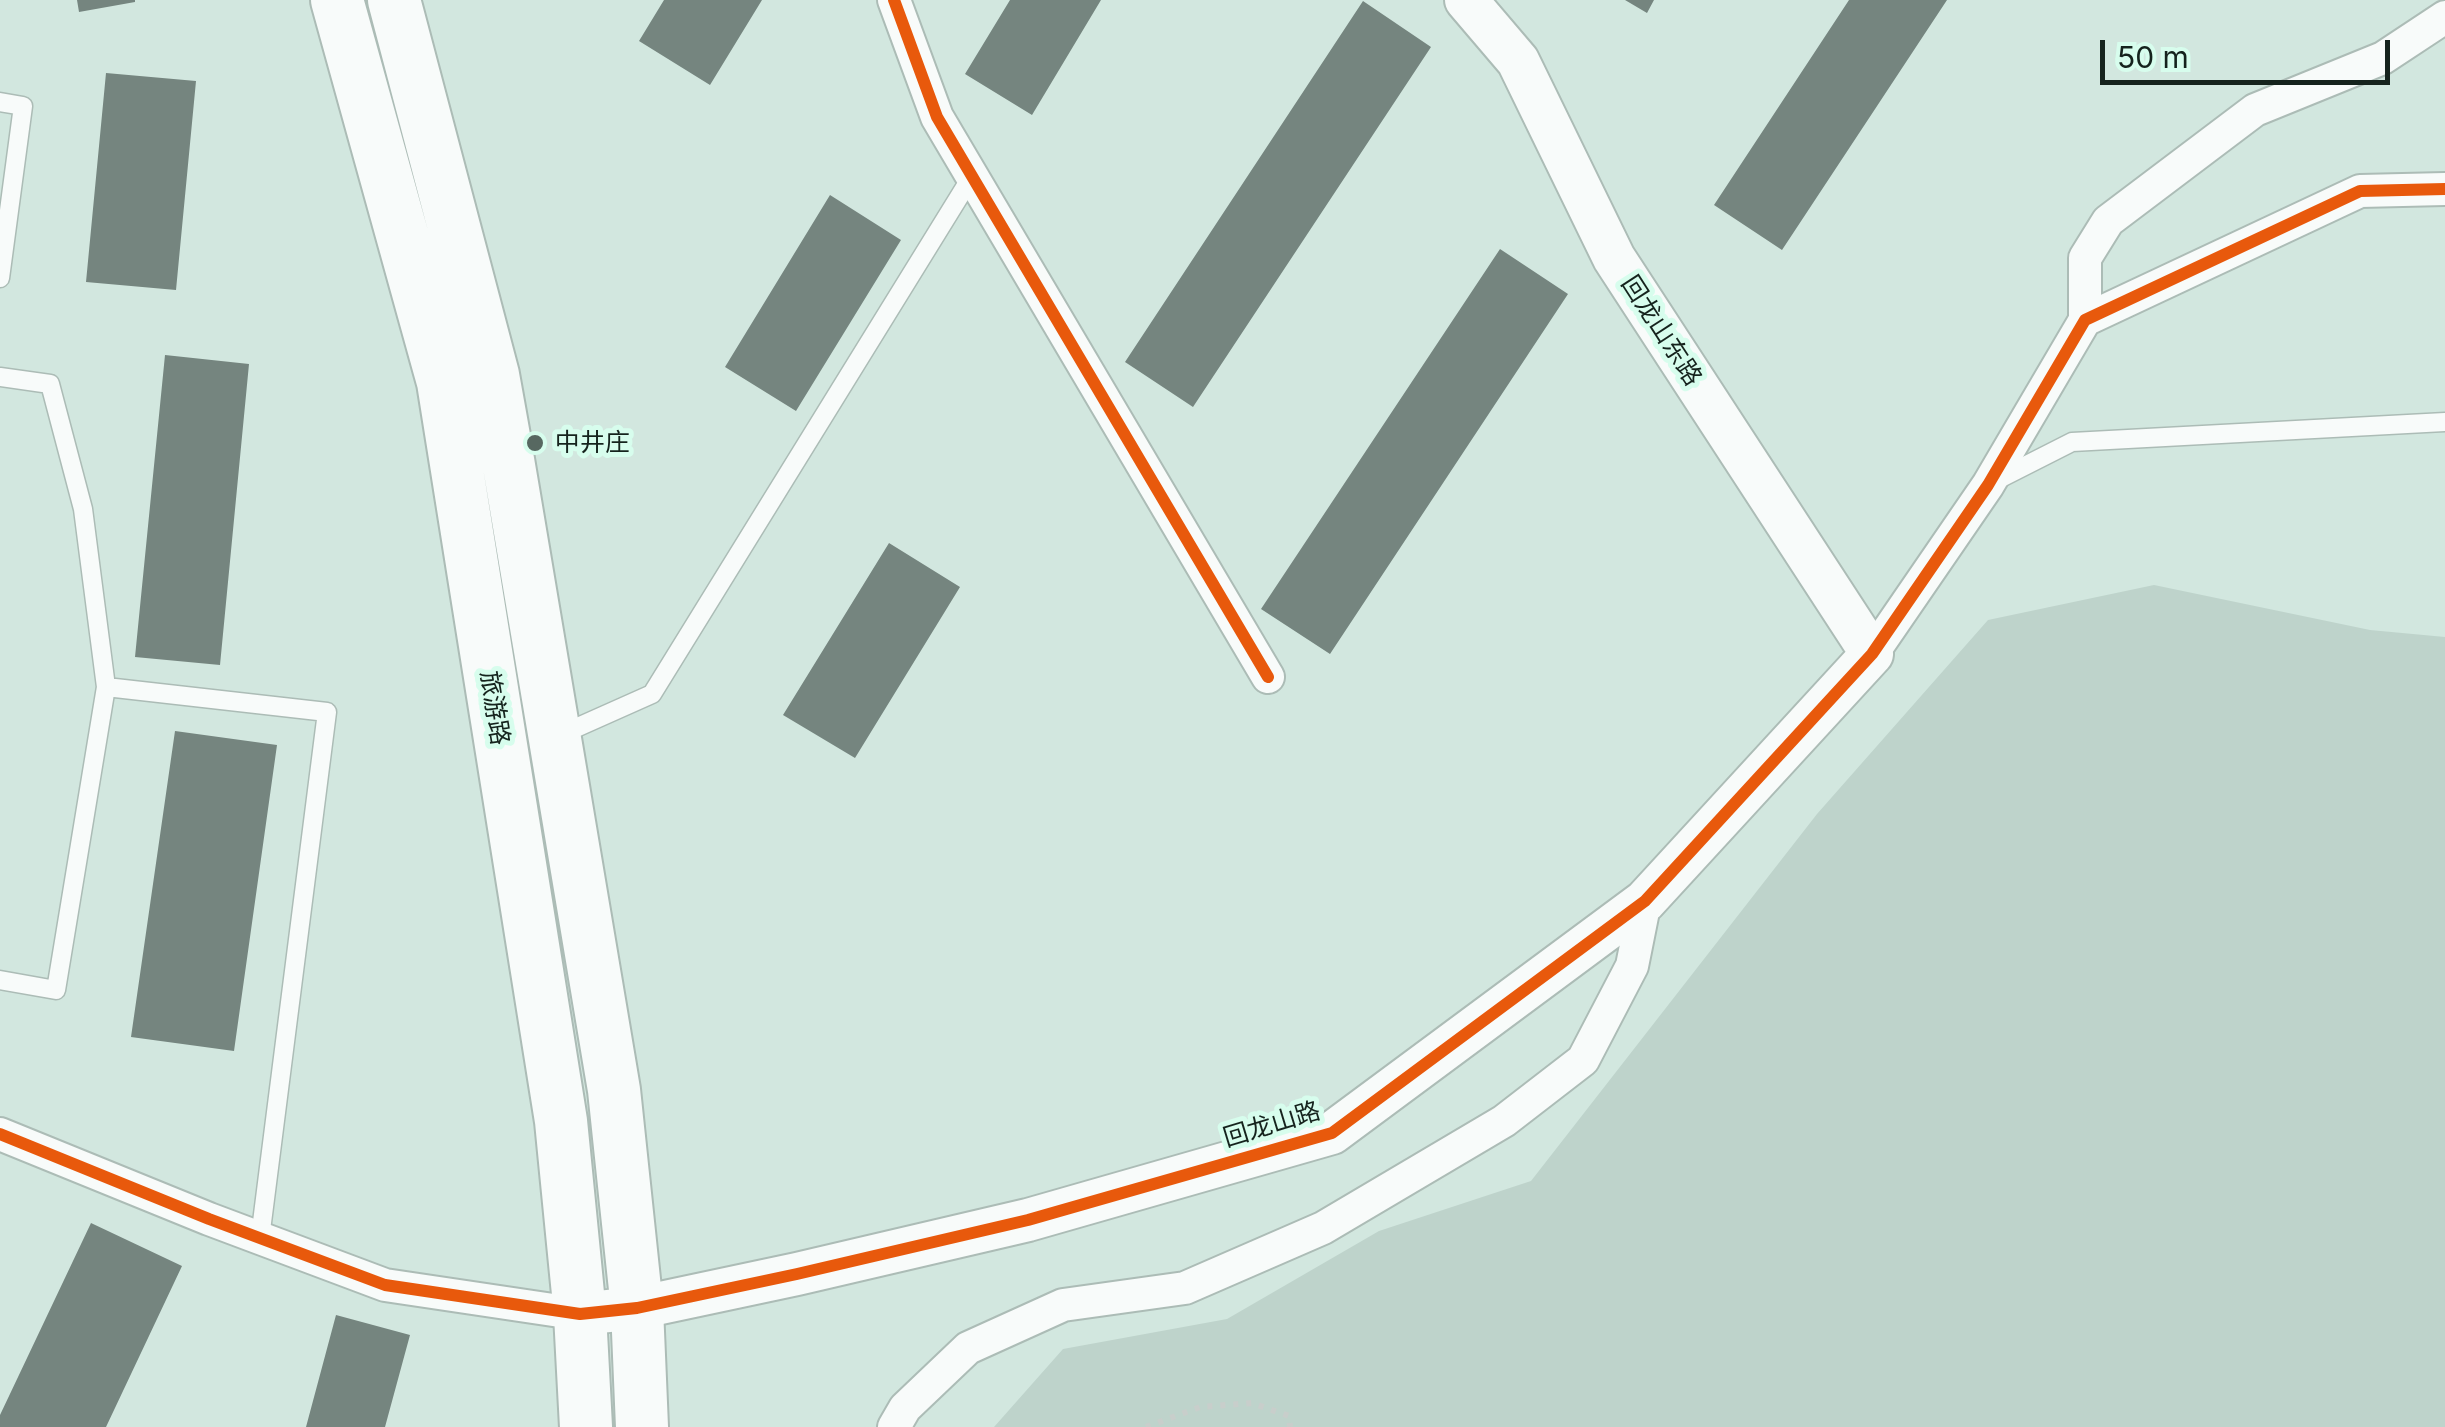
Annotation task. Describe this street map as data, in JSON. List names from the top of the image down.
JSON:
{
  "streets": {
    "main road": ["旅游路"],
    "street": ["回龙山东路", "回龙山路"]
  },
  "crossings": [
    ["回龙山东路", "回龙山路"],
    ["旅游路", "回龙山路"]
  ],
  "places": ["中井庄"],
  "scale_bar": "50 m"
}
